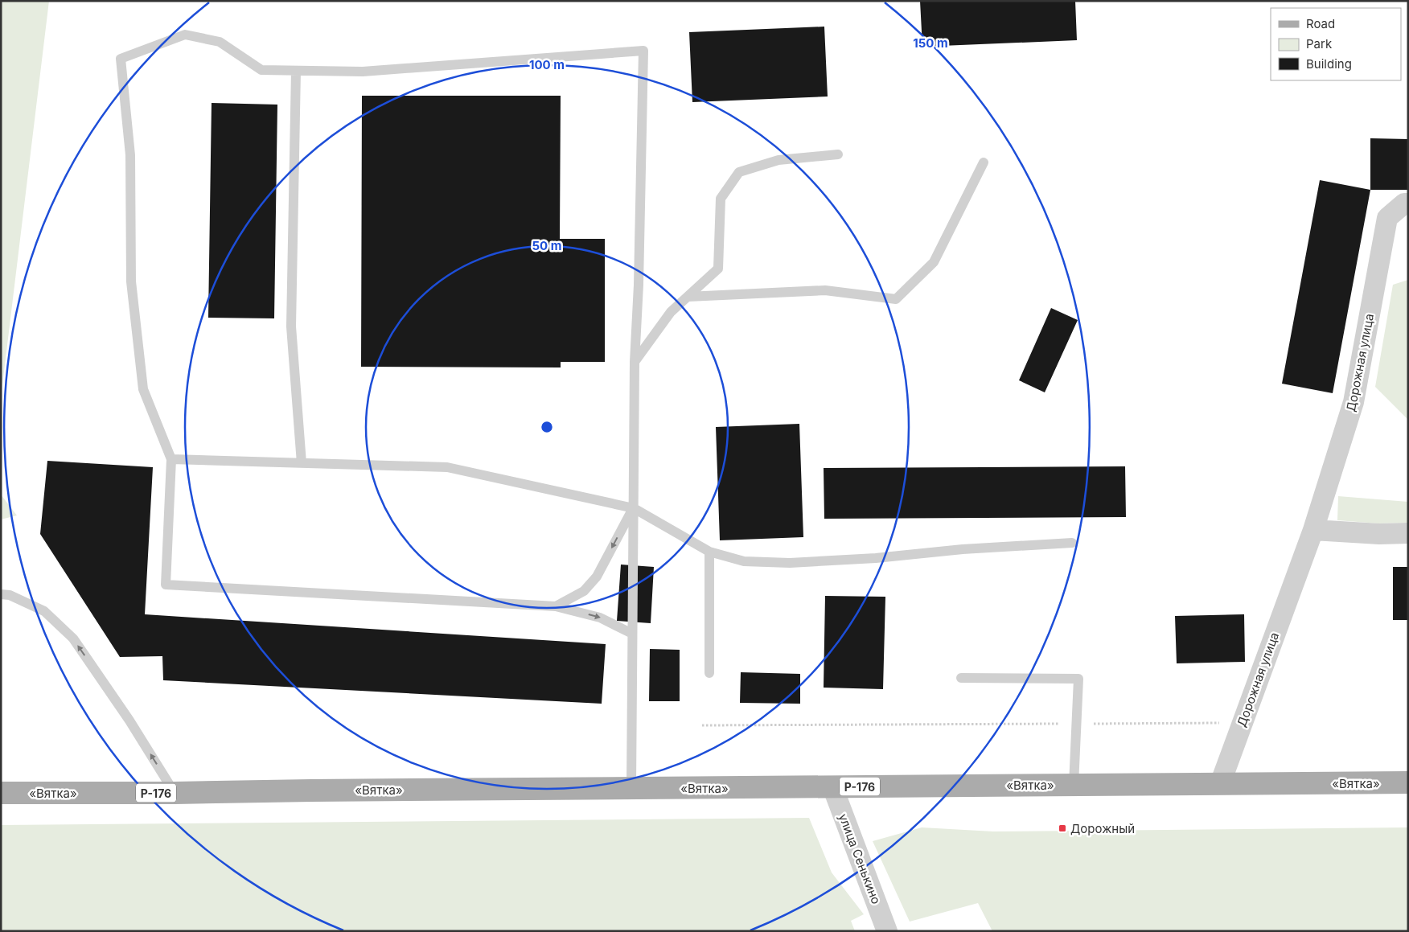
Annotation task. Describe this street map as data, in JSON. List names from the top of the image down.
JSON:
{
  "streets": {
    "main road": ["«Вятка»", "Р-176"],
    "street": ["Дорожная улица", "улица Сенькино"]
  },
  "crossings": [
    ["Дорожная улица", "«Вятка»"],
    ["«Вятка»", "улица Сенькино"]
  ],
  "places": {
    "transit": ["Дорожный"]
  },
  "legend": ["Road", "Park", "Building"],
  "rings": ["150 m", "100 m", "50 m"]
}
